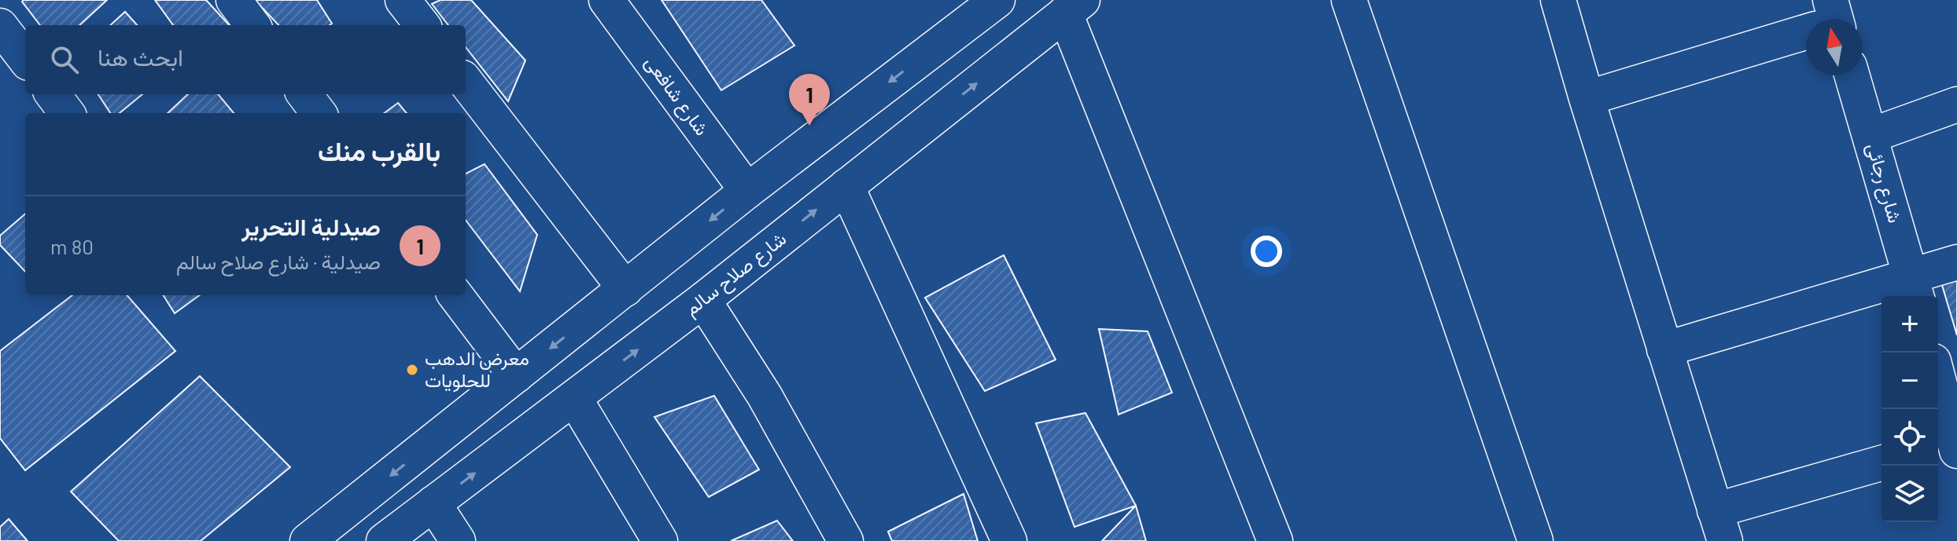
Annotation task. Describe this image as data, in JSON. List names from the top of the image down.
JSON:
{
  "streets": {
    "street": ["شارع شافعى", "شارع رجائى", "شارع صلاح سالم"]
  },
  "places": ["معرض الدهب للحلويات"],
  "north": "top",
  "page": {
    "search": "ابحث هنا",
    "pins": "1",
    "heading": "بالقرب منك",
    "list": [
      {
        "mark": "1",
        "name": "صيدلية التحرير",
        "note": "صيدلية · شارع صلاح سالم",
        "value": "80 m"
      }
    ],
    "map_buttons": ["+", "−"]
  }
}
